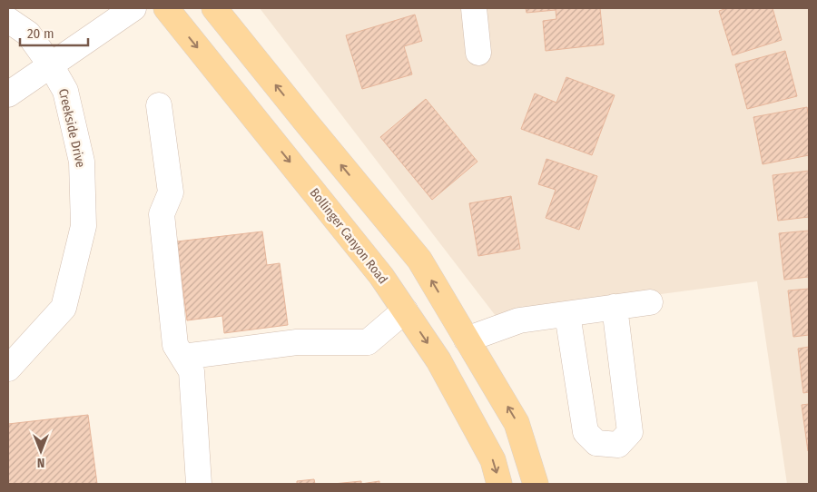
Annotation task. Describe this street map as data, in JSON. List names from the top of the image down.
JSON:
{
  "streets": {
    "main road": ["Bollinger Canyon Road"],
    "street": ["Creekside Drive"]
  },
  "scale_bar": "20 m",
  "north": "bottom"
}
